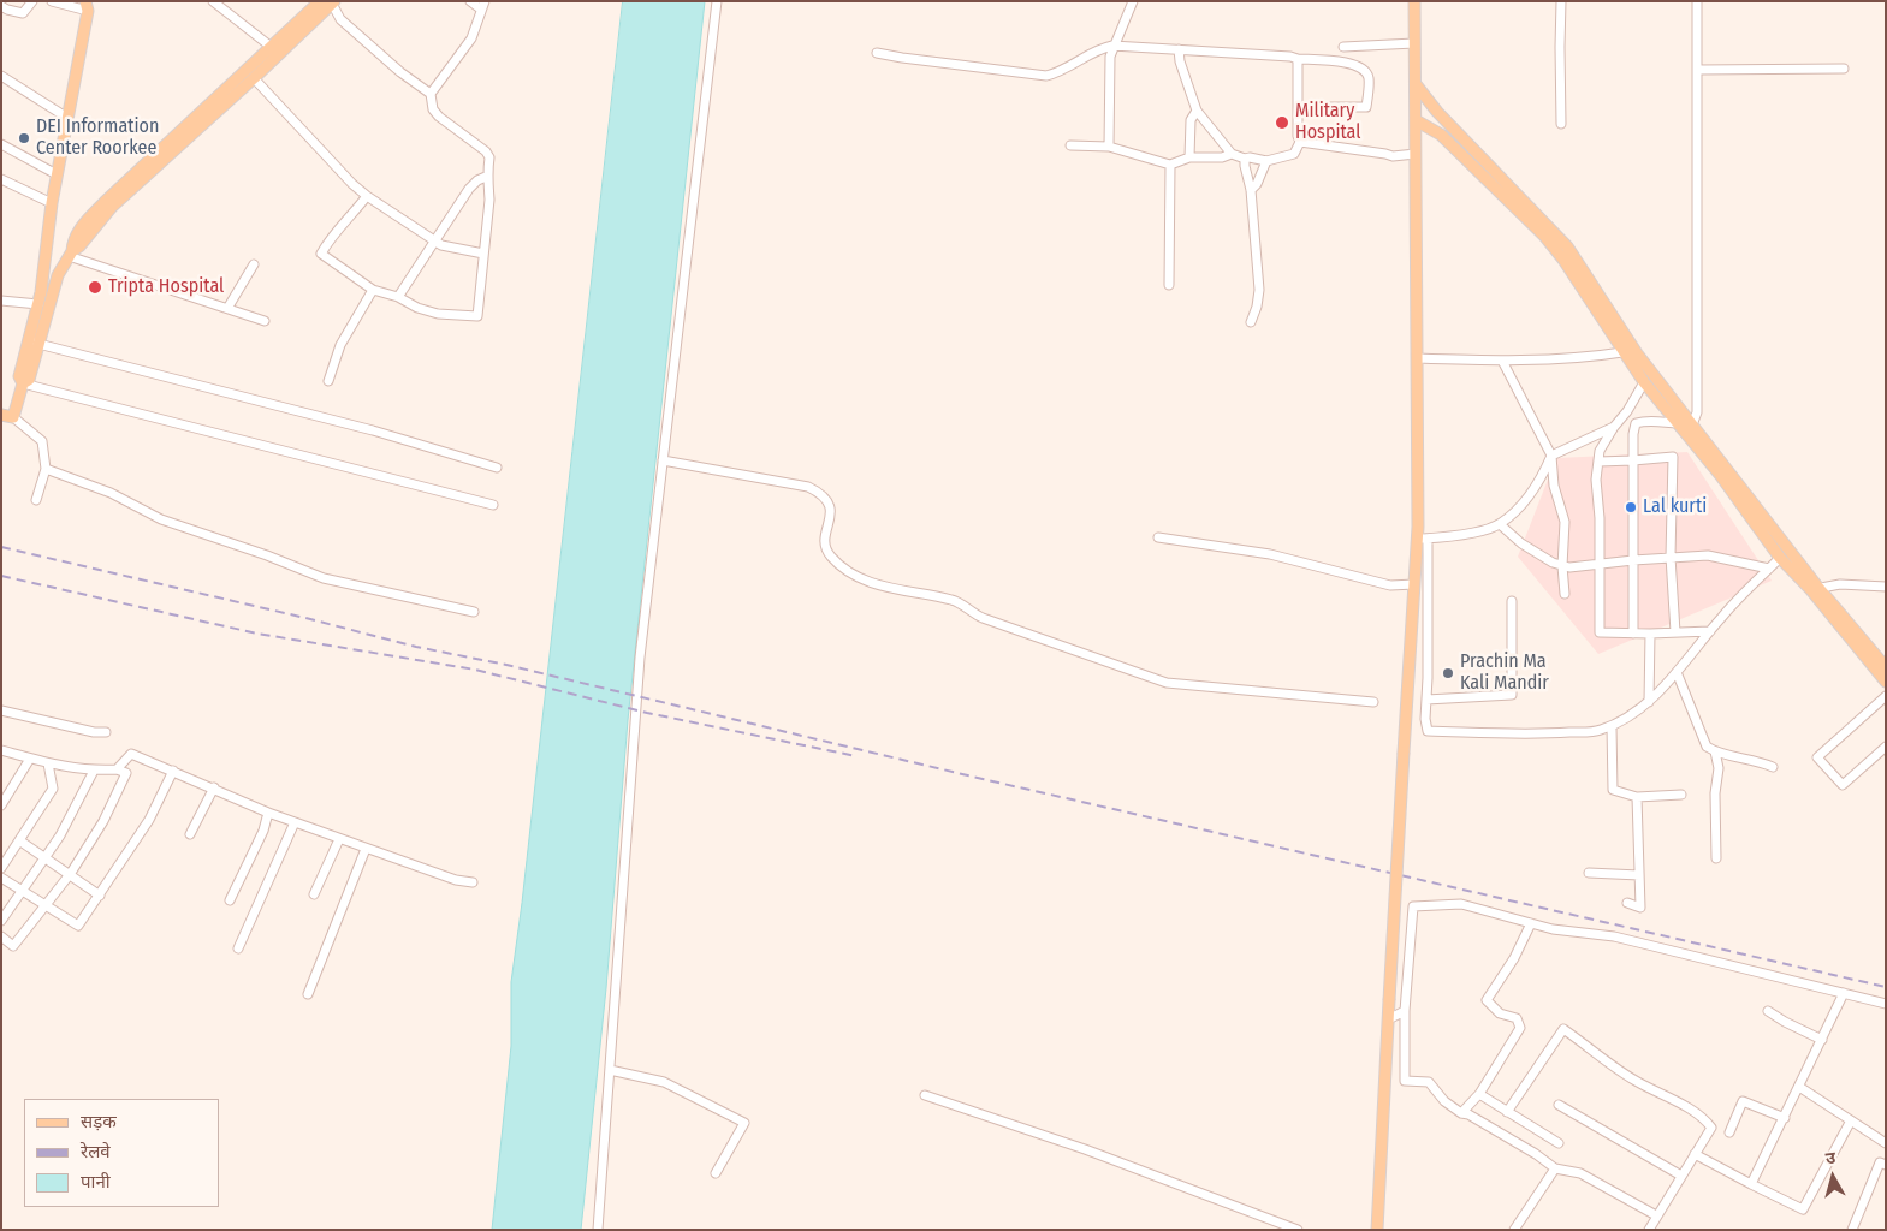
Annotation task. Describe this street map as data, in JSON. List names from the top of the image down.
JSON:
{
  "places": [
    "Military Hospital",
    "DEI Information Center Roorkee",
    "Tripta Hospital",
    "Lal kurti",
    "Prachin Ma Kali Mandir"
  ],
  "legend": ["सड़क", "रेलवे", "पानी"],
  "north": "top"
}
